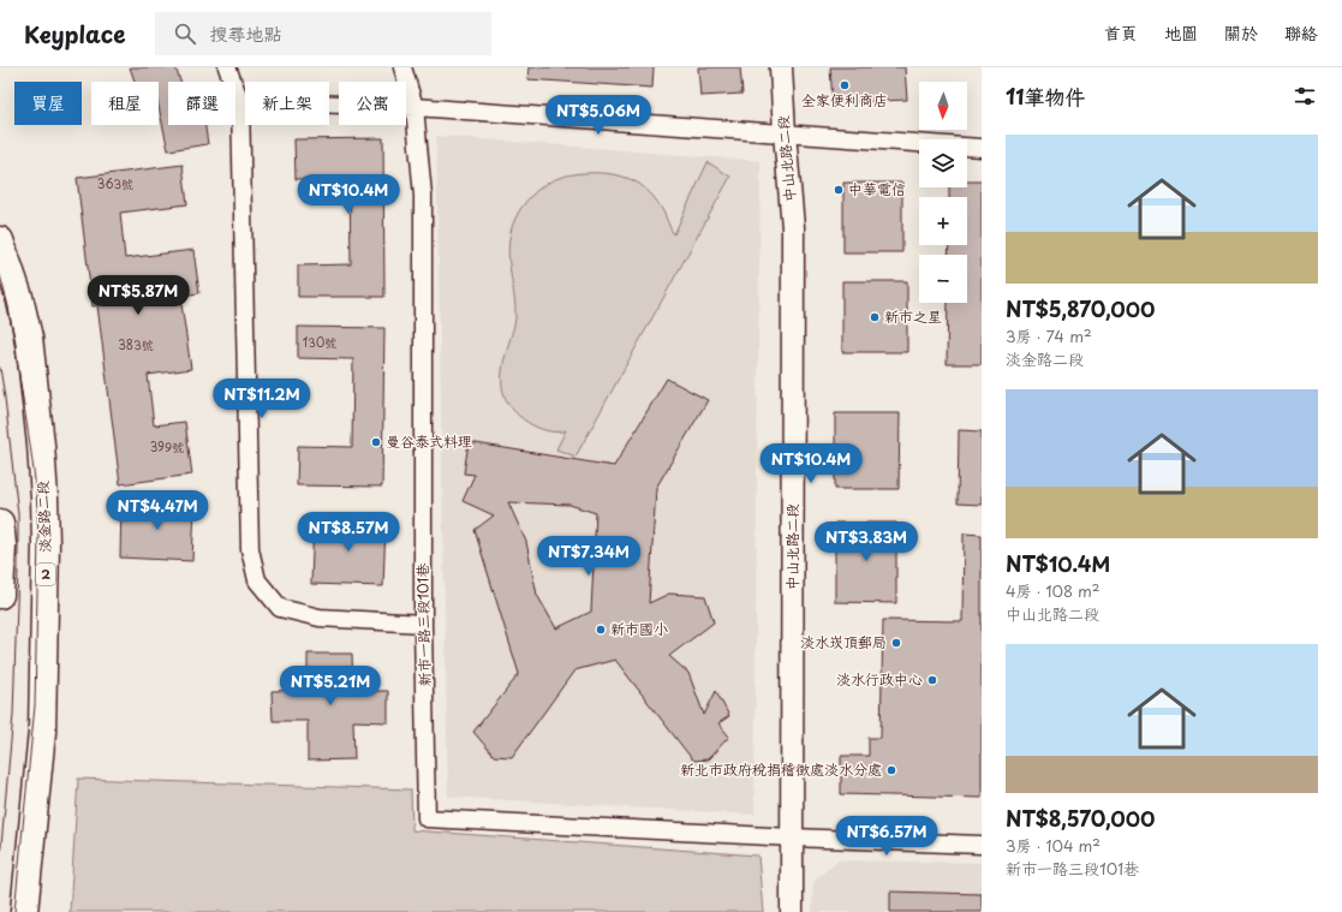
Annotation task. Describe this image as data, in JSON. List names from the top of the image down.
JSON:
{
  "streets": {
    "main road": ["淡金路二段", "2"],
    "street": ["中山北路二段", "新市一路三段101巷"]
  },
  "crossings": [
    ["中山北路二段", "新市一路三段101巷"]
  ],
  "places": [
    "全家便利商店",
    "中華電信",
    "新市之星",
    "曼谷泰式料理",
    "新市國小",
    "淡水崁頂郵局",
    "淡水行政中心",
    "新北市政府稅捐稽徵處淡水分處"
  ],
  "house_numbers": [
    "363號",
    "130號",
    "383號",
    "399號"
  ],
  "north": "bottom",
  "page": {
    "header": "Keyplace",
    "search": "搜尋地點",
    "nav": [
      "首頁",
      "地圖",
      "關於",
      "聯絡"
    ],
    "heading": "11筆物件",
    "map_buttons": ["+", "−"],
    "chip": [
      "買屋",
      "租屋",
      "篩選",
      "新上架",
      "公寓"
    ],
    "price": [
      "NT$5.06M",
      "NT$10.4M",
      "NT$5.87M",
      "NT$11.2M",
      "NT$10.4M",
      "NT$4.47M",
      "NT$8.57M",
      "NT$3.83M",
      "NT$7.34M",
      "NT$5.21M",
      "NT$6.57M"
    ],
    "list": [
      {
        "name": "NT$5,870,000",
        "note": "3房 · 74 m² · 淡金路二段"
      },
      {
        "name": "NT$10.4M",
        "note": "4房 · 108 m² · 中山北路二段"
      },
      {
        "name": "NT$8,570,000",
        "note": "3房 · 104 m² · 新市一路三段101巷"
      }
    ]
  }
}
